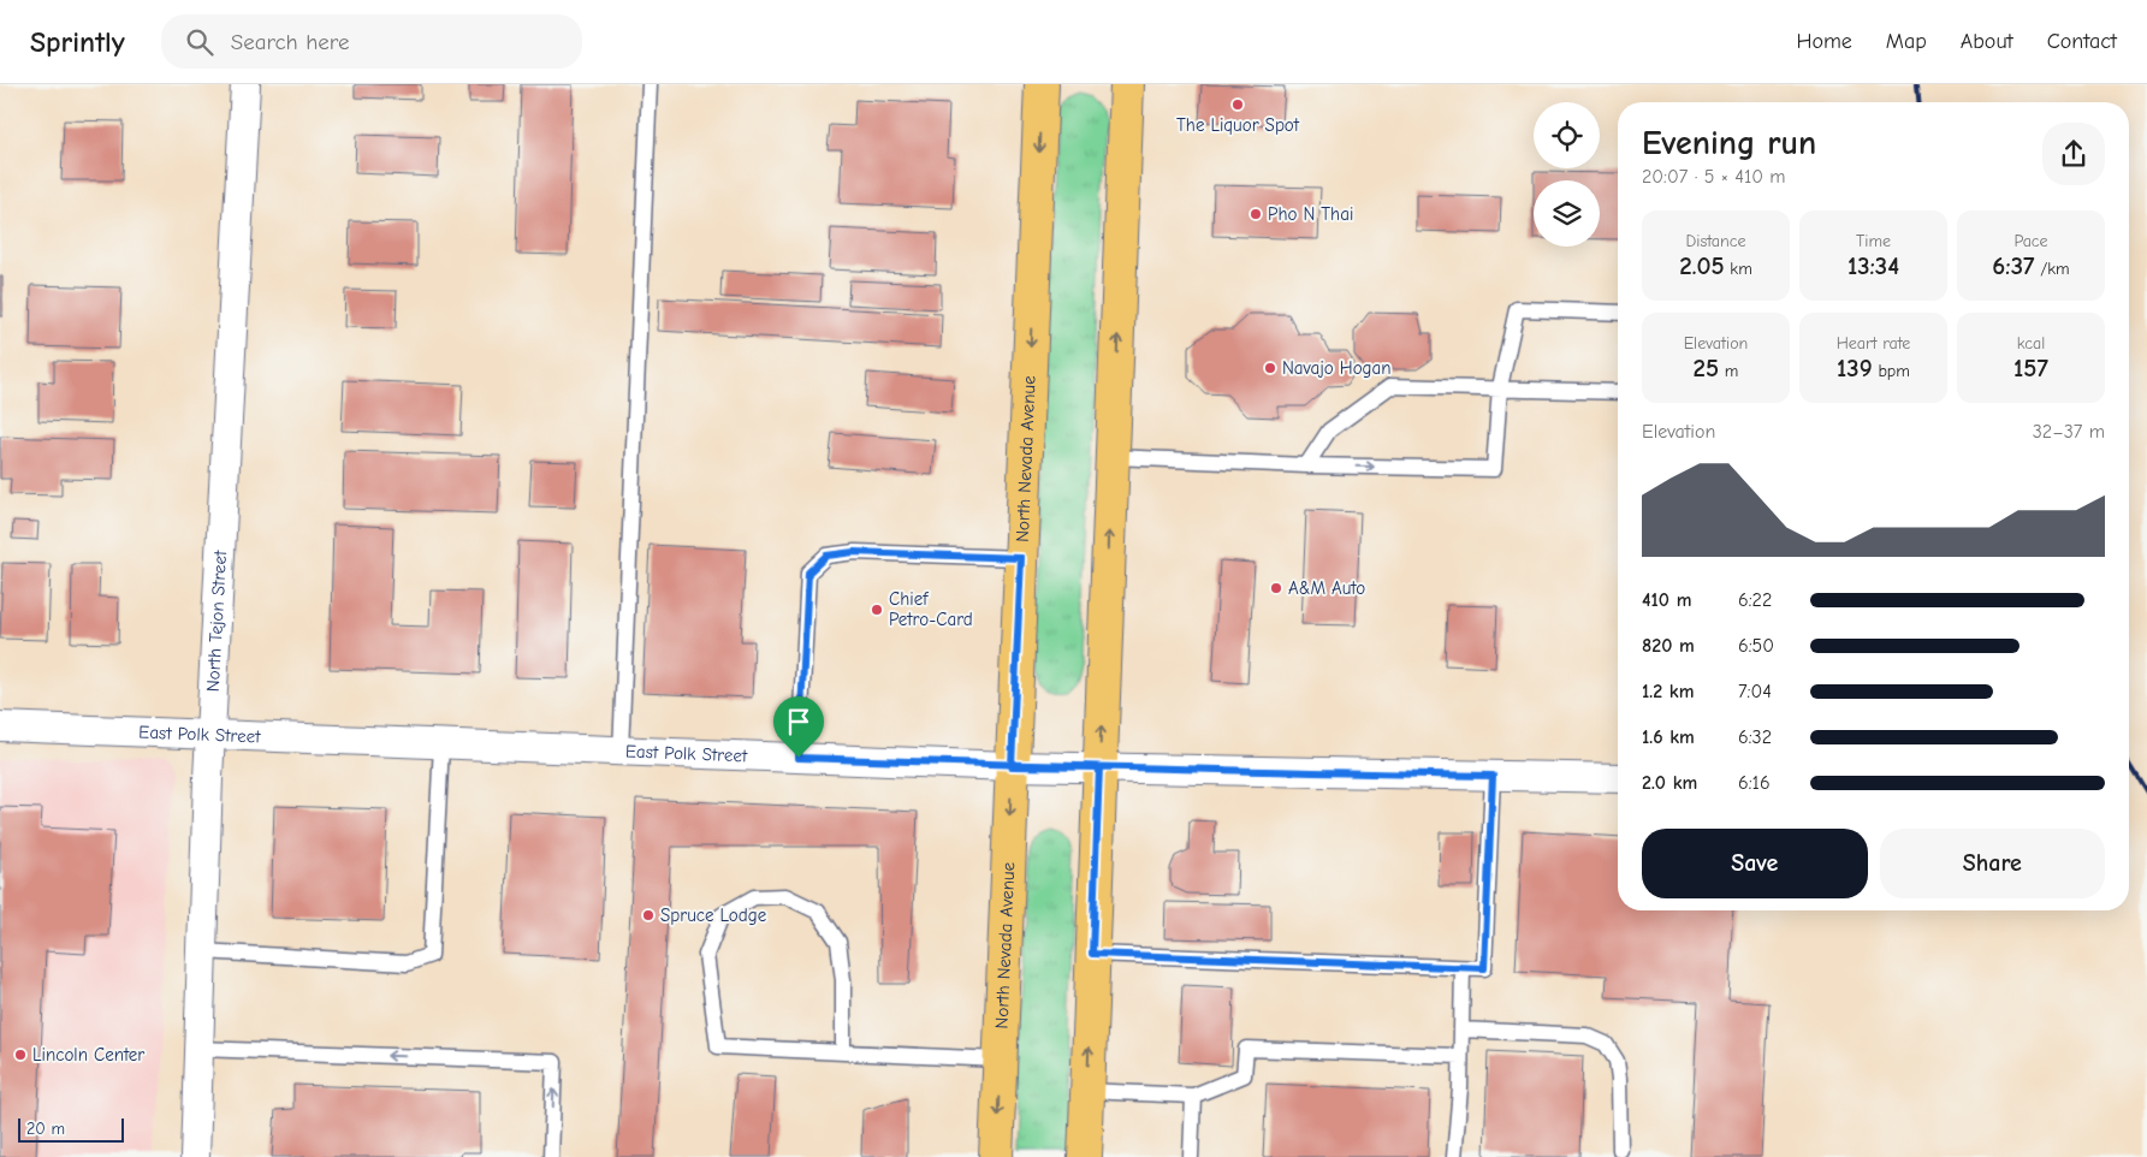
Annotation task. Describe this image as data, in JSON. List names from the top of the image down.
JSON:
{
  "streets": {
    "main road": ["North Nevada Avenue"],
    "street": ["North Tejon Street", "East Polk Street"]
  },
  "crossings": [
    ["North Nevada Avenue", "East Polk Street"],
    ["North Tejon Street", "East Polk Street"]
  ],
  "places": [
    "The Liquor Spot",
    "Pho N Thai",
    "Navajo Hogan",
    "A&M Auto",
    "Chief Petro-Card",
    "Spruce Lodge",
    "Lincoln Center"
  ],
  "scale_bar": "20 m",
  "page": {
    "header": "Sprintly",
    "search": "Search here",
    "nav": [
      "Home",
      "Map",
      "About",
      "Contact"
    ],
    "heading": ["Evening run", "20:07 · 5 × 410 m"],
    "stats": [
      ["Distance", "2.05 km"],
      ["Time", "13:34"],
      ["Pace", "6:37 /km"],
      ["Elevation", "25 m"],
      ["Heart rate", "139 bpm"],
      ["kcal", "157"]
    ],
    "chart": ["Elevation", "32–37 m"],
    "list": [
      {
        "name": "410 m",
        "note": "6:22"
      },
      {
        "name": "820 m",
        "note": "6:50"
      },
      {
        "name": "1.2 km",
        "note": "7:04"
      },
      {
        "name": "1.6 km",
        "note": "6:32"
      },
      {
        "name": "2.0 km",
        "note": "6:16"
      }
    ],
    "buttons": ["Save", "Share"],
    "scale": "20 m"
  }
}
